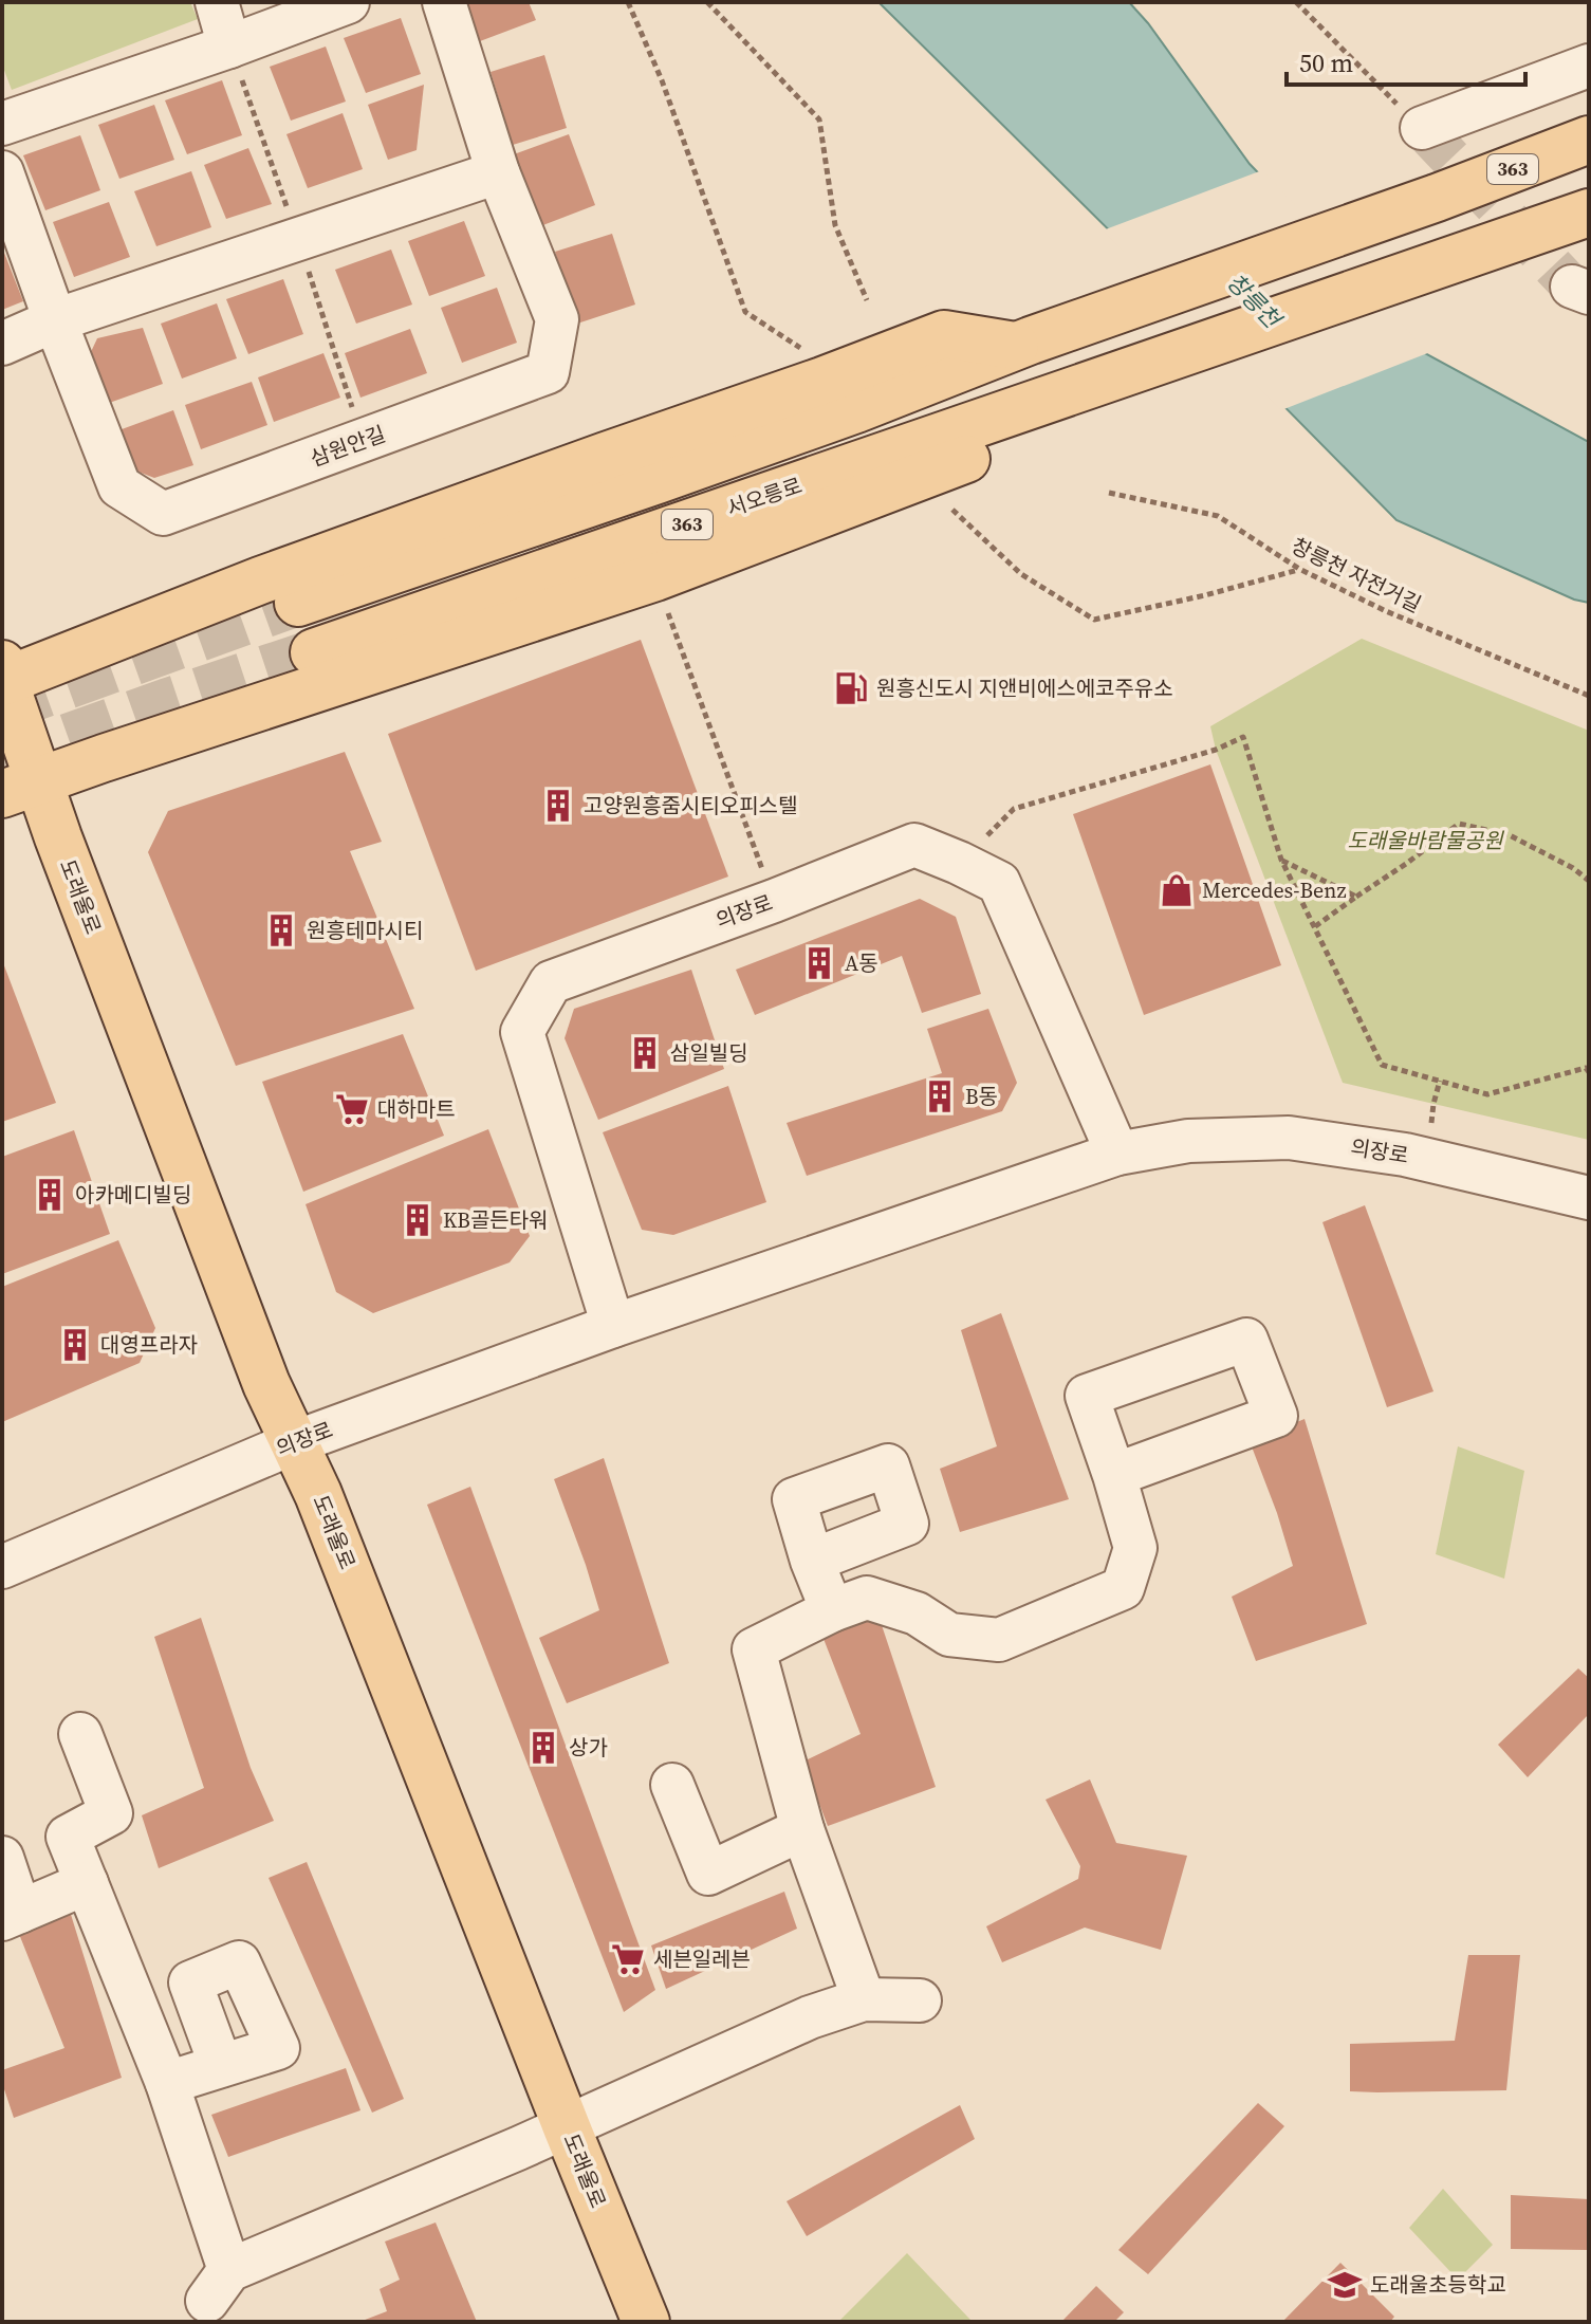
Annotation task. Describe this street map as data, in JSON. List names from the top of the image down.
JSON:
{
  "streets": {
    "main road": ["363", "서오릉로", "도래울로"],
    "street": ["삼원안길", "의장로"],
    "path": ["창릉천 자전거길"]
  },
  "crossings": [
    ["363", "서오릉로"],
    ["도래울로", "의장로"]
  ],
  "water": ["창릉천"],
  "parks": ["도래울바람물공원"],
  "places": {
    "fuel station": ["원흥신도시 지앤비에스에코주유소"],
    "building": [
      "고양원흥줌시티오피스텔",
      "원흥테마시티",
      "A동",
      "삼일빌딩",
      "B동",
      "아카메디빌딩",
      "KB골든타워",
      "대영프라자",
      "상가"
    ],
    "shop": ["Mercedes-Benz"],
    "supermarket": ["대하마트", "세븐일레븐"],
    "school or university": ["도래울초등학교"]
  },
  "scale_bar": "50 m"
}
